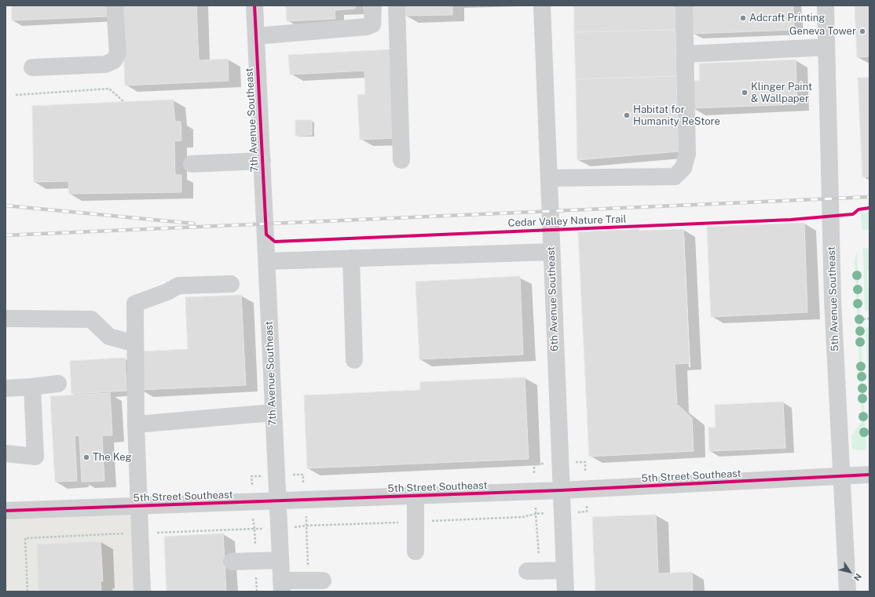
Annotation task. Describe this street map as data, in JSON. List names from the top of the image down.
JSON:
{
  "streets": {
    "street": [
      "7th Avenue Southeast",
      "6th Avenue Southeast",
      "5th Avenue Southeast",
      "5th Street Southeast"
    ],
    "cycle path": ["Cedar Valley Nature Trail"]
  },
  "crossings": [
    ["7th Avenue Southeast", "5th Street Southeast"],
    ["6th Avenue Southeast", "5th Street Southeast"],
    ["5th Avenue Southeast", "5th Street Southeast"]
  ],
  "places": [
    "Adcraft Printing",
    "Geneva Tower",
    "Klinger Paint & Wallpaper",
    "Habitat for Humanity ReStore",
    "The Keg"
  ],
  "north": "bottom right"
}
